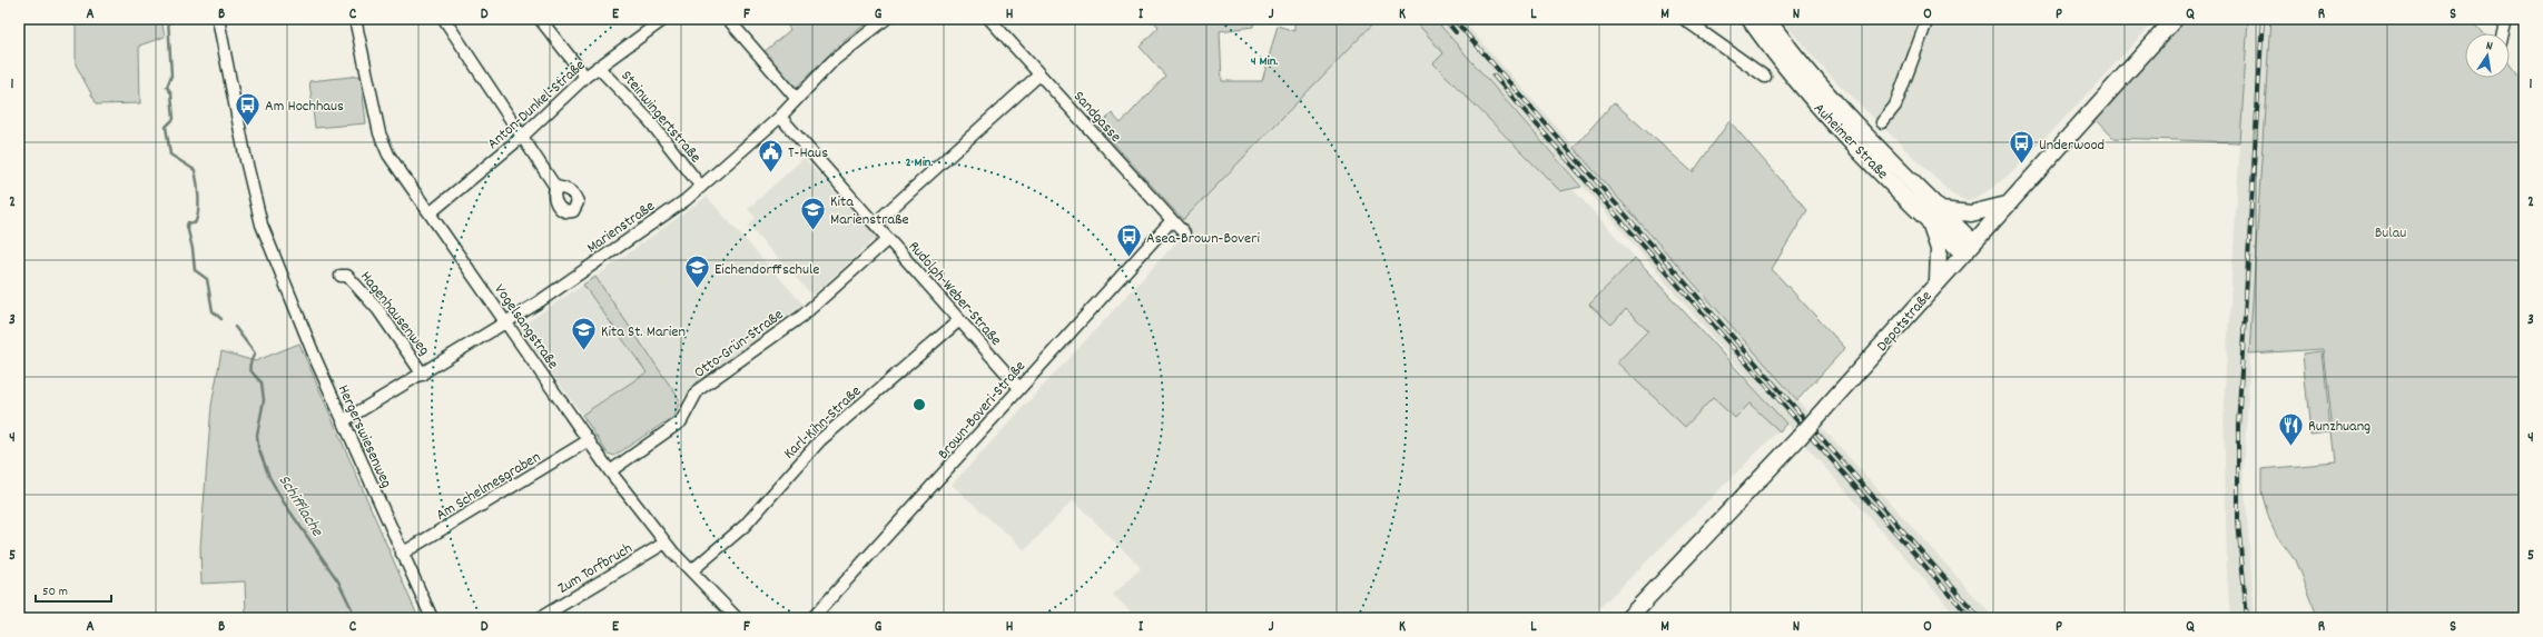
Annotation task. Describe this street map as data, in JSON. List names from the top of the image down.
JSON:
{
  "streets": {
    "main road": ["Auheimer Straße", "Depotstraße"],
    "street": [
      "Anton-Dunkel-Straße",
      "Steinwingertstraße",
      "Sandgasse",
      "Marienstraße",
      "Rudolph-Weber-Straße",
      "Hagenhausenweg",
      "Vogelsangstraße",
      "Otto-Grün-Straße",
      "Brown-Boveri-Straße",
      "Karl-Kihn-Straße",
      "Hergerswiesenweg",
      "Am Schelmesgraben",
      "Zum Torfbruch"
    ]
  },
  "crossings": [
    ["Anton-Dunkel-Straße", "Steinwingertstraße"],
    ["Anton-Dunkel-Straße", "Vogelsangstraße"],
    ["Steinwingertstraße", "Marienstraße"],
    ["Sandgasse", "Brown-Boveri-Straße"],
    ["Auheimer Straße", "Depotstraße"],
    ["Marienstraße", "Rudolph-Weber-Straße"],
    ["Marienstraße", "Hagenhausenweg"],
    ["Marienstraße", "Vogelsangstraße"],
    ["Marienstraße", "Hergerswiesenweg"],
    ["Rudolph-Weber-Straße", "Otto-Grün-Straße"],
    ["Rudolph-Weber-Straße", "Brown-Boveri-Straße"],
    ["Rudolph-Weber-Straße", "Karl-Kihn-Straße"],
    ["Vogelsangstraße", "Otto-Grün-Straße"],
    ["Vogelsangstraße", "Karl-Kihn-Straße"],
    ["Vogelsangstraße", "Am Schelmesgraben"],
    ["Vogelsangstraße", "Zum Torfbruch"],
    ["Hergerswiesenweg", "Am Schelmesgraben"]
  ],
  "water": ["Schifflache"],
  "parks": ["Bulau"],
  "places": {
    "bus stop": ["Am Hochhaus", "Underwood", "Asea-Brown-Boveri"],
    "public building": ["T-Haus"],
    "school or university": ["Kita Marienstraße", "Eichendorffschule", "Kita St. Marien"],
    "restaurant": ["Runzhuang"]
  },
  "scale_bar": "50 m",
  "north": "top",
  "grid": {
    "columns": [
      "A",
      "B",
      "C",
      "D",
      "E",
      "F",
      "G",
      "H",
      "I",
      "J",
      "K",
      "L",
      "M",
      "N",
      "O",
      "P",
      "Q",
      "R",
      "S"
    ],
    "rows": [
      "1",
      "2",
      "3",
      "4",
      "5"
    ]
  },
  "rings": ["4 Min.", "2 Min."]
}
